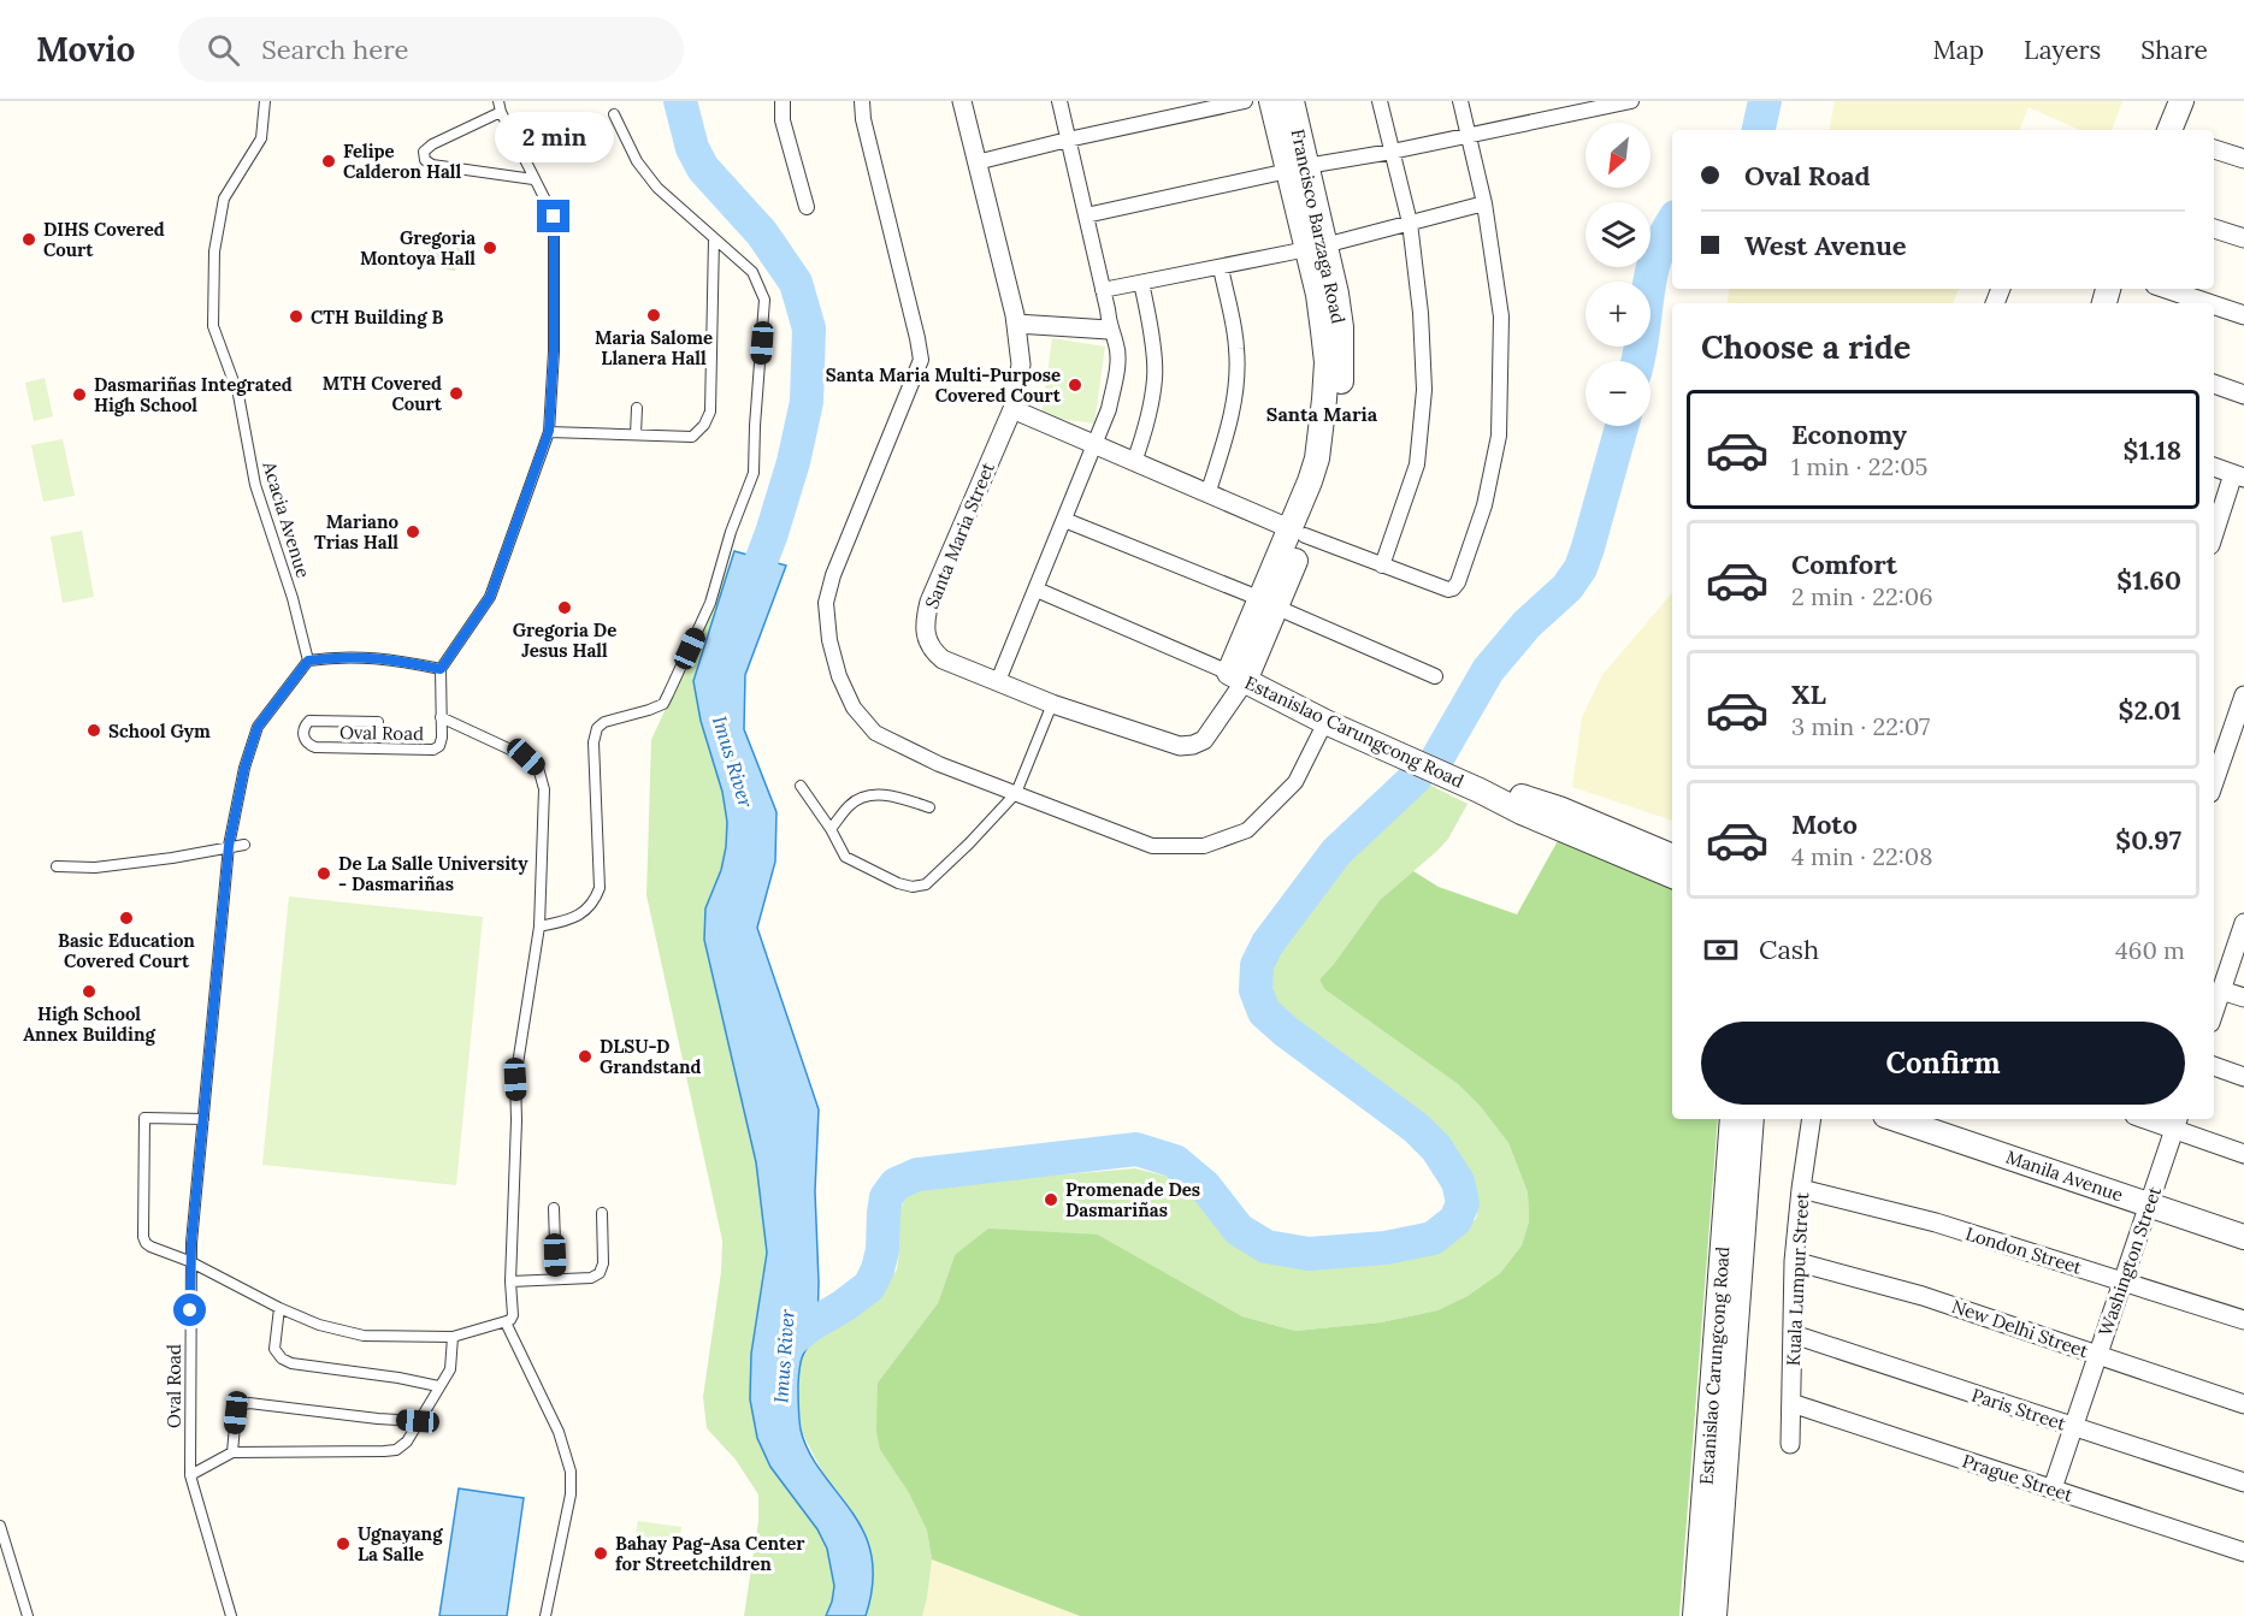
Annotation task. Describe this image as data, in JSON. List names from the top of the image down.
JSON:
{
  "streets": {
    "street": [
      "Francisco Barzaga Road",
      "Santa Maria Street",
      "Estanislao Carungcong Road",
      "Manila Avenue",
      "London Street",
      "Washington Street",
      "Kuala Lumpur Street",
      "New Delhi Street",
      "Paris Street",
      "Prague Street"
    ],
    "lane": ["Acacia Avenue", "Oval Road"]
  },
  "crossings": [
    ["Francisco Barzaga Road", "Santa Maria Street"],
    ["Francisco Barzaga Road", "Estanislao Carungcong Road"],
    ["Acacia Avenue", "Oval Road"],
    ["Santa Maria Street", "Estanislao Carungcong Road"],
    ["Manila Avenue", "Washington Street"],
    ["London Street", "Washington Street"],
    ["London Street", "Kuala Lumpur Street"],
    ["Washington Street", "New Delhi Street"],
    ["Washington Street", "Paris Street"],
    ["Washington Street", "Prague Street"],
    ["Kuala Lumpur Street", "New Delhi Street"],
    ["Kuala Lumpur Street", "Paris Street"],
    ["Kuala Lumpur Street", "Prague Street"]
  ],
  "districts": ["Santa Maria"],
  "water": ["Imus River"],
  "places": [
    "Felipe Calderon Hall",
    "DIHS Covered Court",
    "Gregoria Montoya Hall",
    "Maria Salome Llanera Hall",
    "CTH Building B",
    "Santa Maria Multi-Purpose Covered Court",
    "MTH Covered Court",
    "Dasmariñas Integrated High School",
    "Mariano Trias Hall",
    "Gregoria De Jesus Hall",
    "School Gym",
    "De La Salle University - Dasmariñas",
    "Basic Education Covered Court",
    "High School Annex Building",
    "DLSU-D Grandstand",
    "Promenade Des Dasmariñas",
    "Ugnayang La Salle",
    "Bahay Pag-Asa Center for Streetchildren"
  ],
  "north": "bottom left",
  "page": {
    "header": "Movio",
    "search": "Search here",
    "nav": ["Map", "Layers", "Share"],
    "bubble": "2 min",
    "map_buttons": ["+", "−"],
    "banner": ["Oval Road", "West Avenue"],
    "heading": "Choose a ride",
    "list": [
      {
        "name": "Economy",
        "note": "1 min · 22:05",
        "value": "$1.18"
      },
      {
        "name": "Comfort",
        "note": "2 min · 22:06",
        "value": "$1.60"
      },
      {
        "name": "XL",
        "note": "3 min · 22:07",
        "value": "$2.01"
      },
      {
        "name": "Moto",
        "note": "4 min · 22:08",
        "value": "$0.97"
      }
    ],
    "pay": ["Cash", "460 m"],
    "buttons": "Confirm"
  }
}
